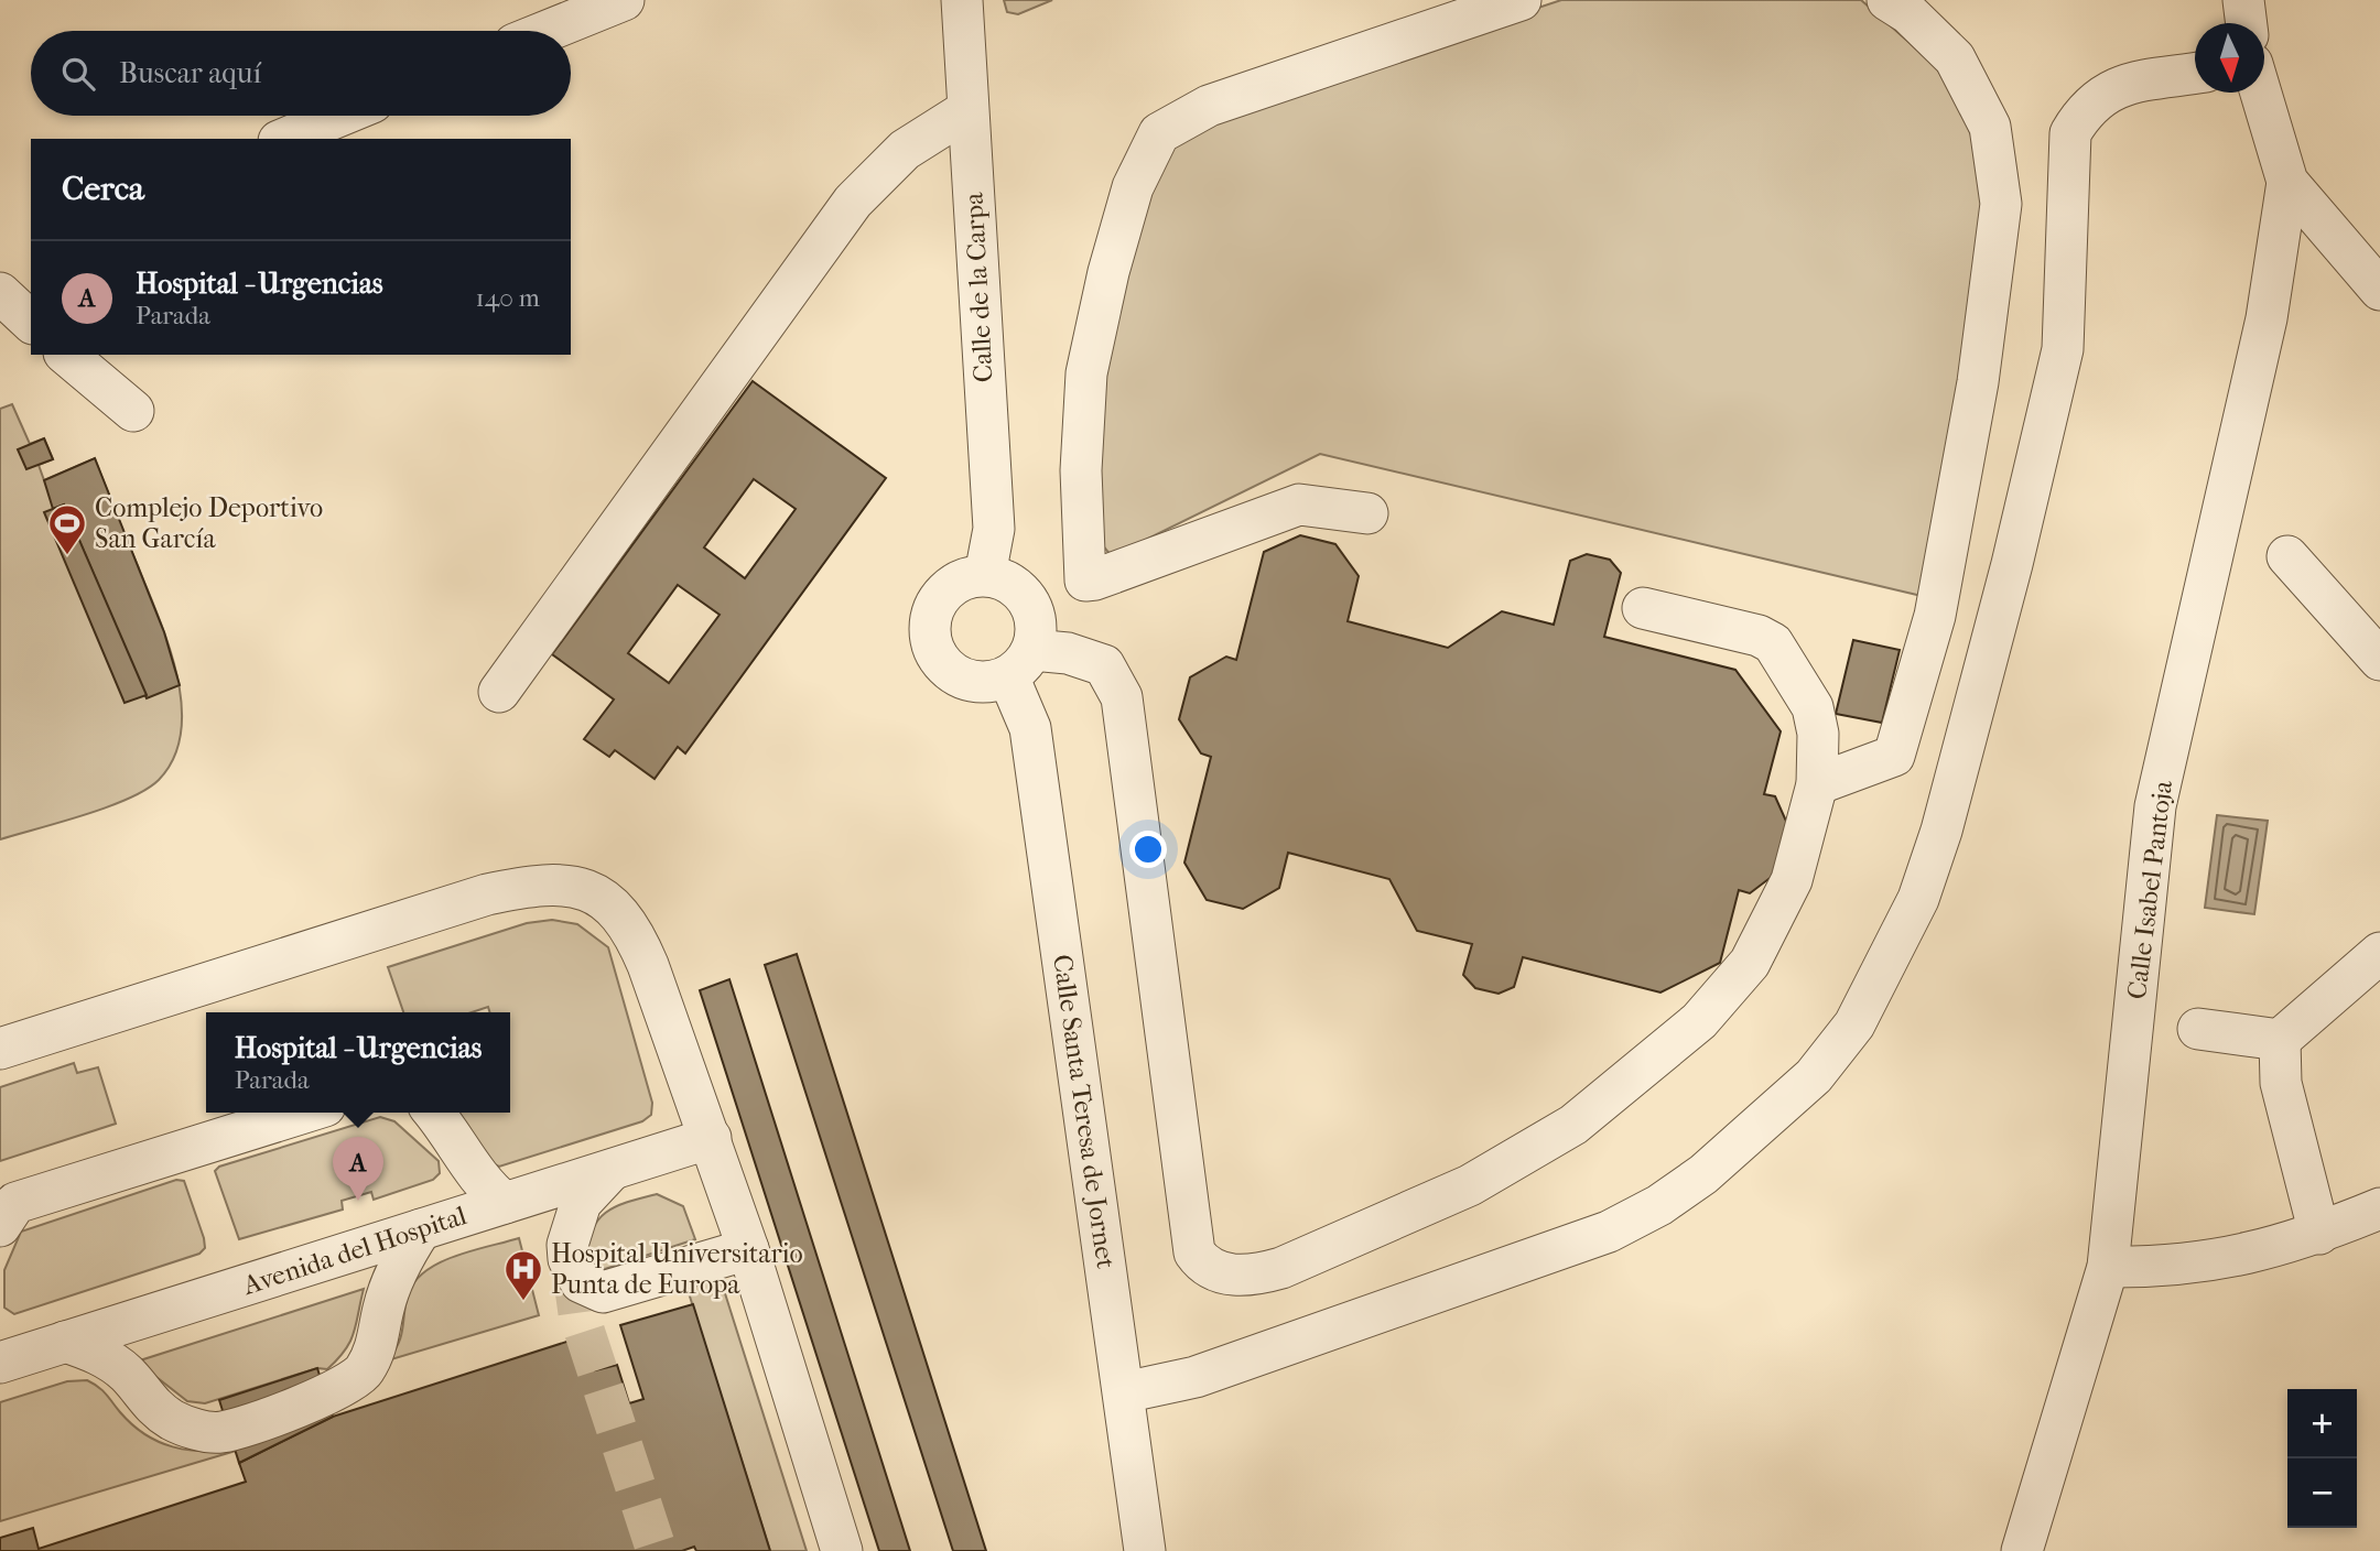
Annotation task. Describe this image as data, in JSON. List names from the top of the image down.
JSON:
{
  "streets": {
    "street": [
      "Calle de la Carpa",
      "Calle Isabel Pantoja",
      "Calle Santa Teresa de Jornet",
      "Avenida del Hospital"
    ]
  },
  "crossings": [
    ["Calle de la Carpa", "Calle Santa Teresa de Jornet"]
  ],
  "places": {
    "sports": ["Complejo Deportivo San García"],
    "hospital": ["Hospital Universitario Punta de Europa"]
  },
  "north": "bottom",
  "page": {
    "search": "Buscar aquí",
    "heading": "Cerca",
    "list": [
      {
        "mark": "A",
        "name": "Hospital - Urgencias",
        "note": "Parada",
        "value": "140 m"
      }
    ],
    "popup": ["Hospital - Urgencias", "Parada"],
    "pins": "A",
    "map_buttons": ["+", "−"]
  }
}
